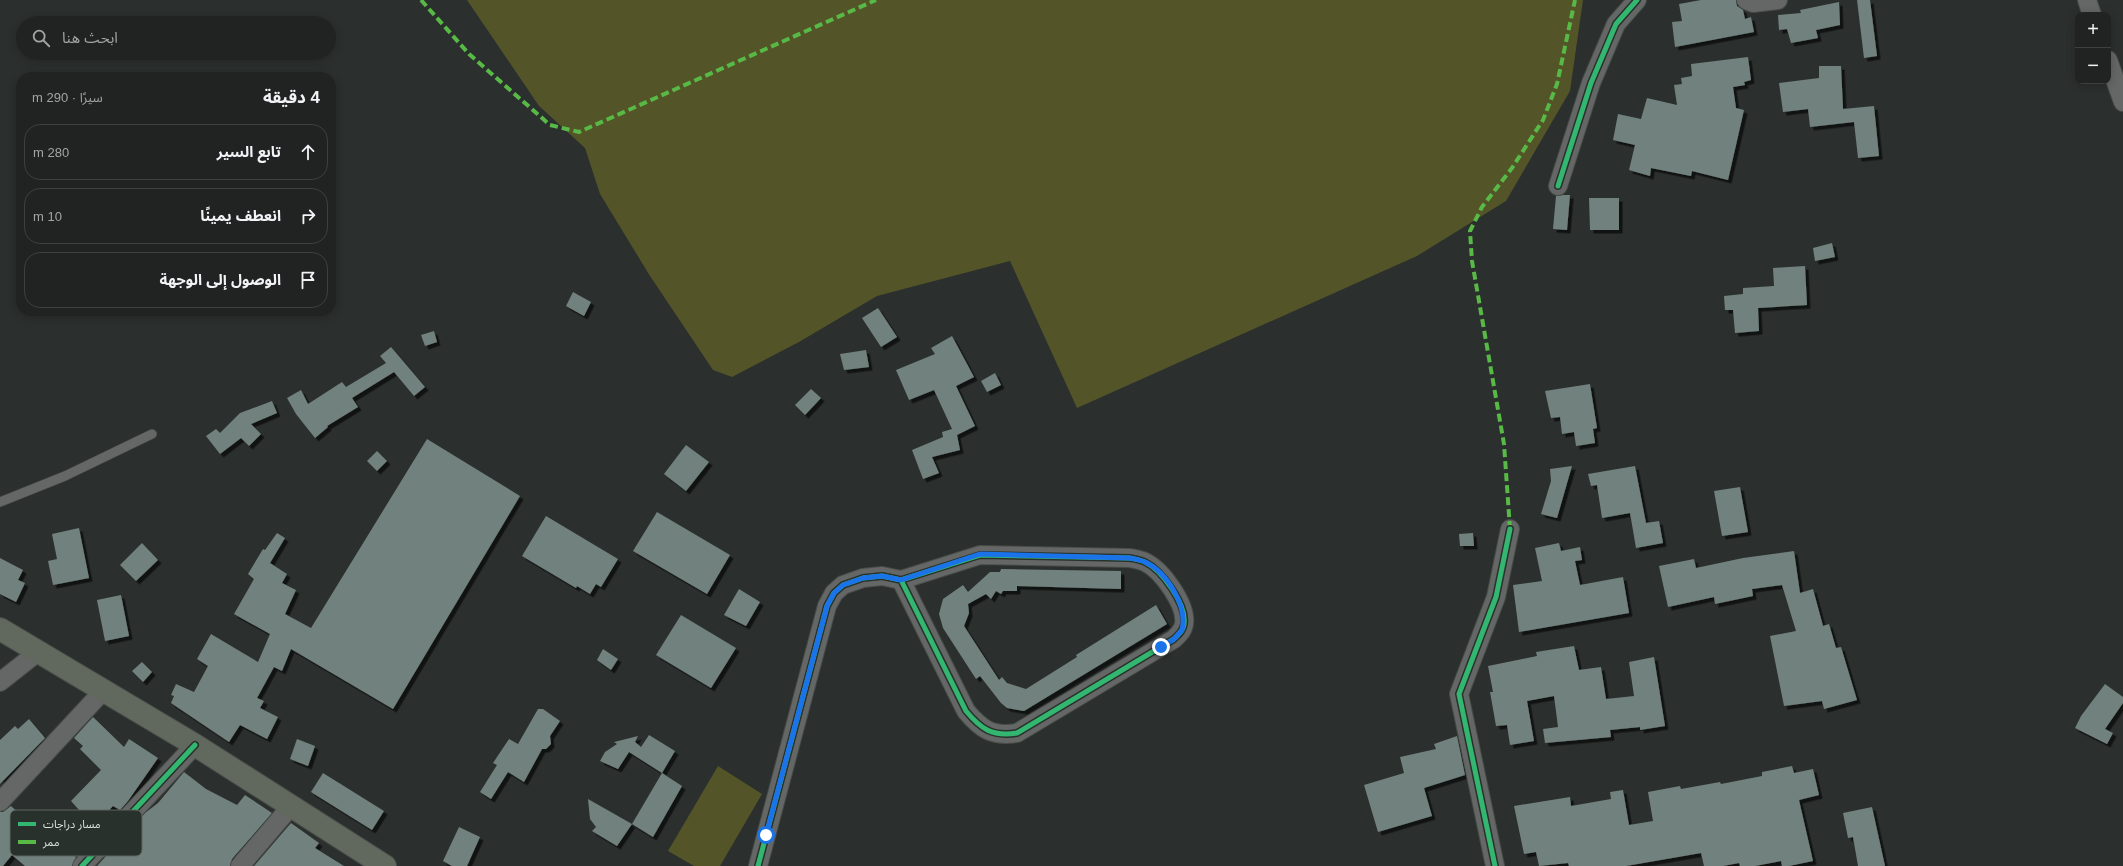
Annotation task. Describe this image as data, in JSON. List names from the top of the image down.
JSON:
{
  "legend": ["مسار دراجات", "ممر"],
  "page": {
    "map_buttons": ["+", "−"],
    "search": "ابحث هنا",
    "heading": ["4 دقيقة", "سيرًا · 290 m"],
    "list": [
      ["تابع السير", "280 m"],
      ["انعطف يمينًا", "10 m"],
      "الوصول إلى الوجهة"
    ]
  }
}
